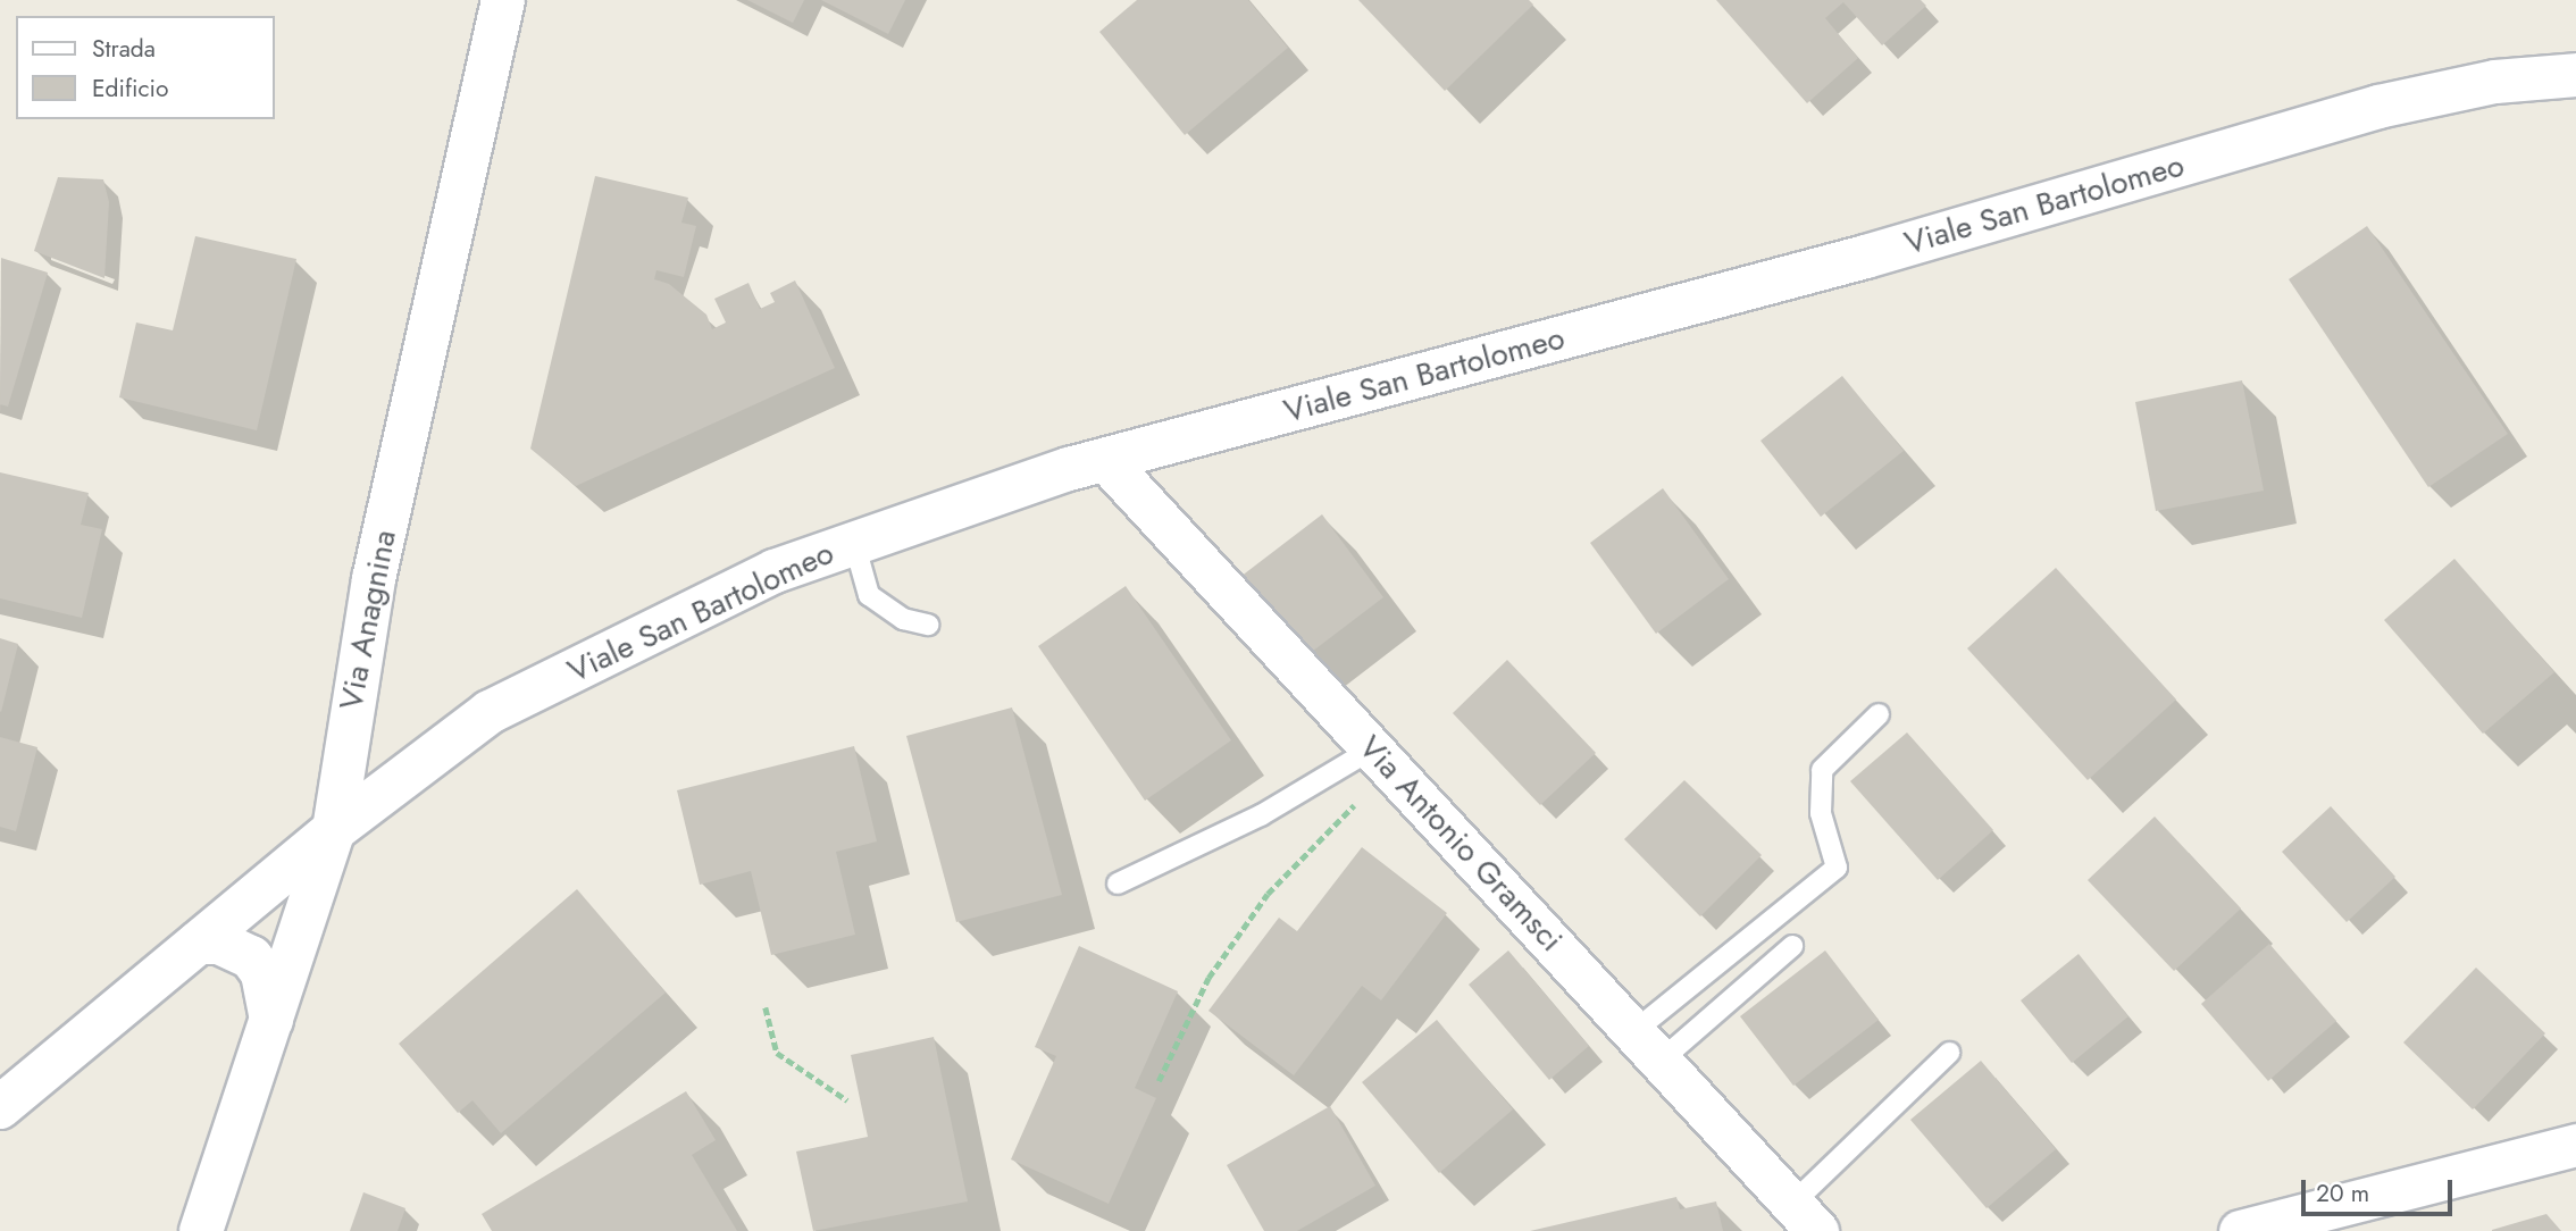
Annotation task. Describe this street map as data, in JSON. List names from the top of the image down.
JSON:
{
  "streets": {
    "main road": ["Viale San Bartolomeo", "Via Anagnina"],
    "street": ["Via Antonio Gramsci"]
  },
  "crossings": [
    ["Viale San Bartolomeo", "Via Anagnina"],
    ["Viale San Bartolomeo", "Via Antonio Gramsci"]
  ],
  "legend": ["Strada", "Edificio"],
  "scale_bar": "20 m"
}
